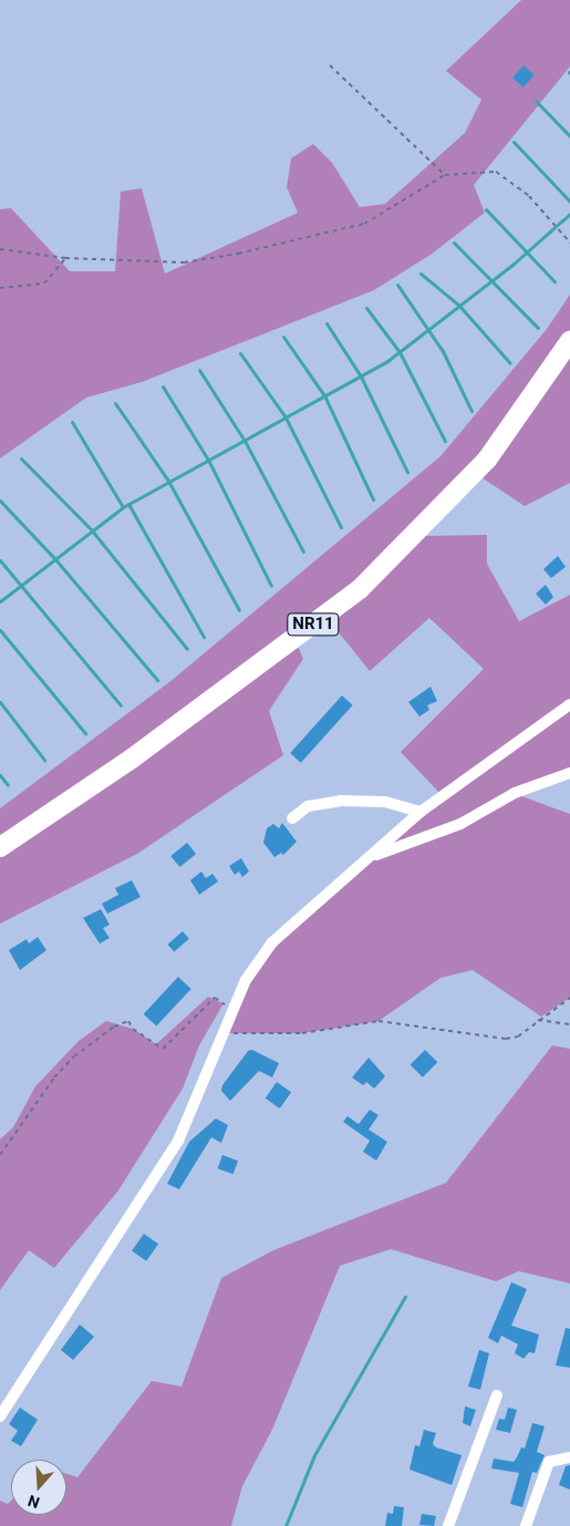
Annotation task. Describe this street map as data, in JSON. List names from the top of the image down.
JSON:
{
  "streets": {
    "highway": ["NR11"]
  },
  "north": "bottom"
}
